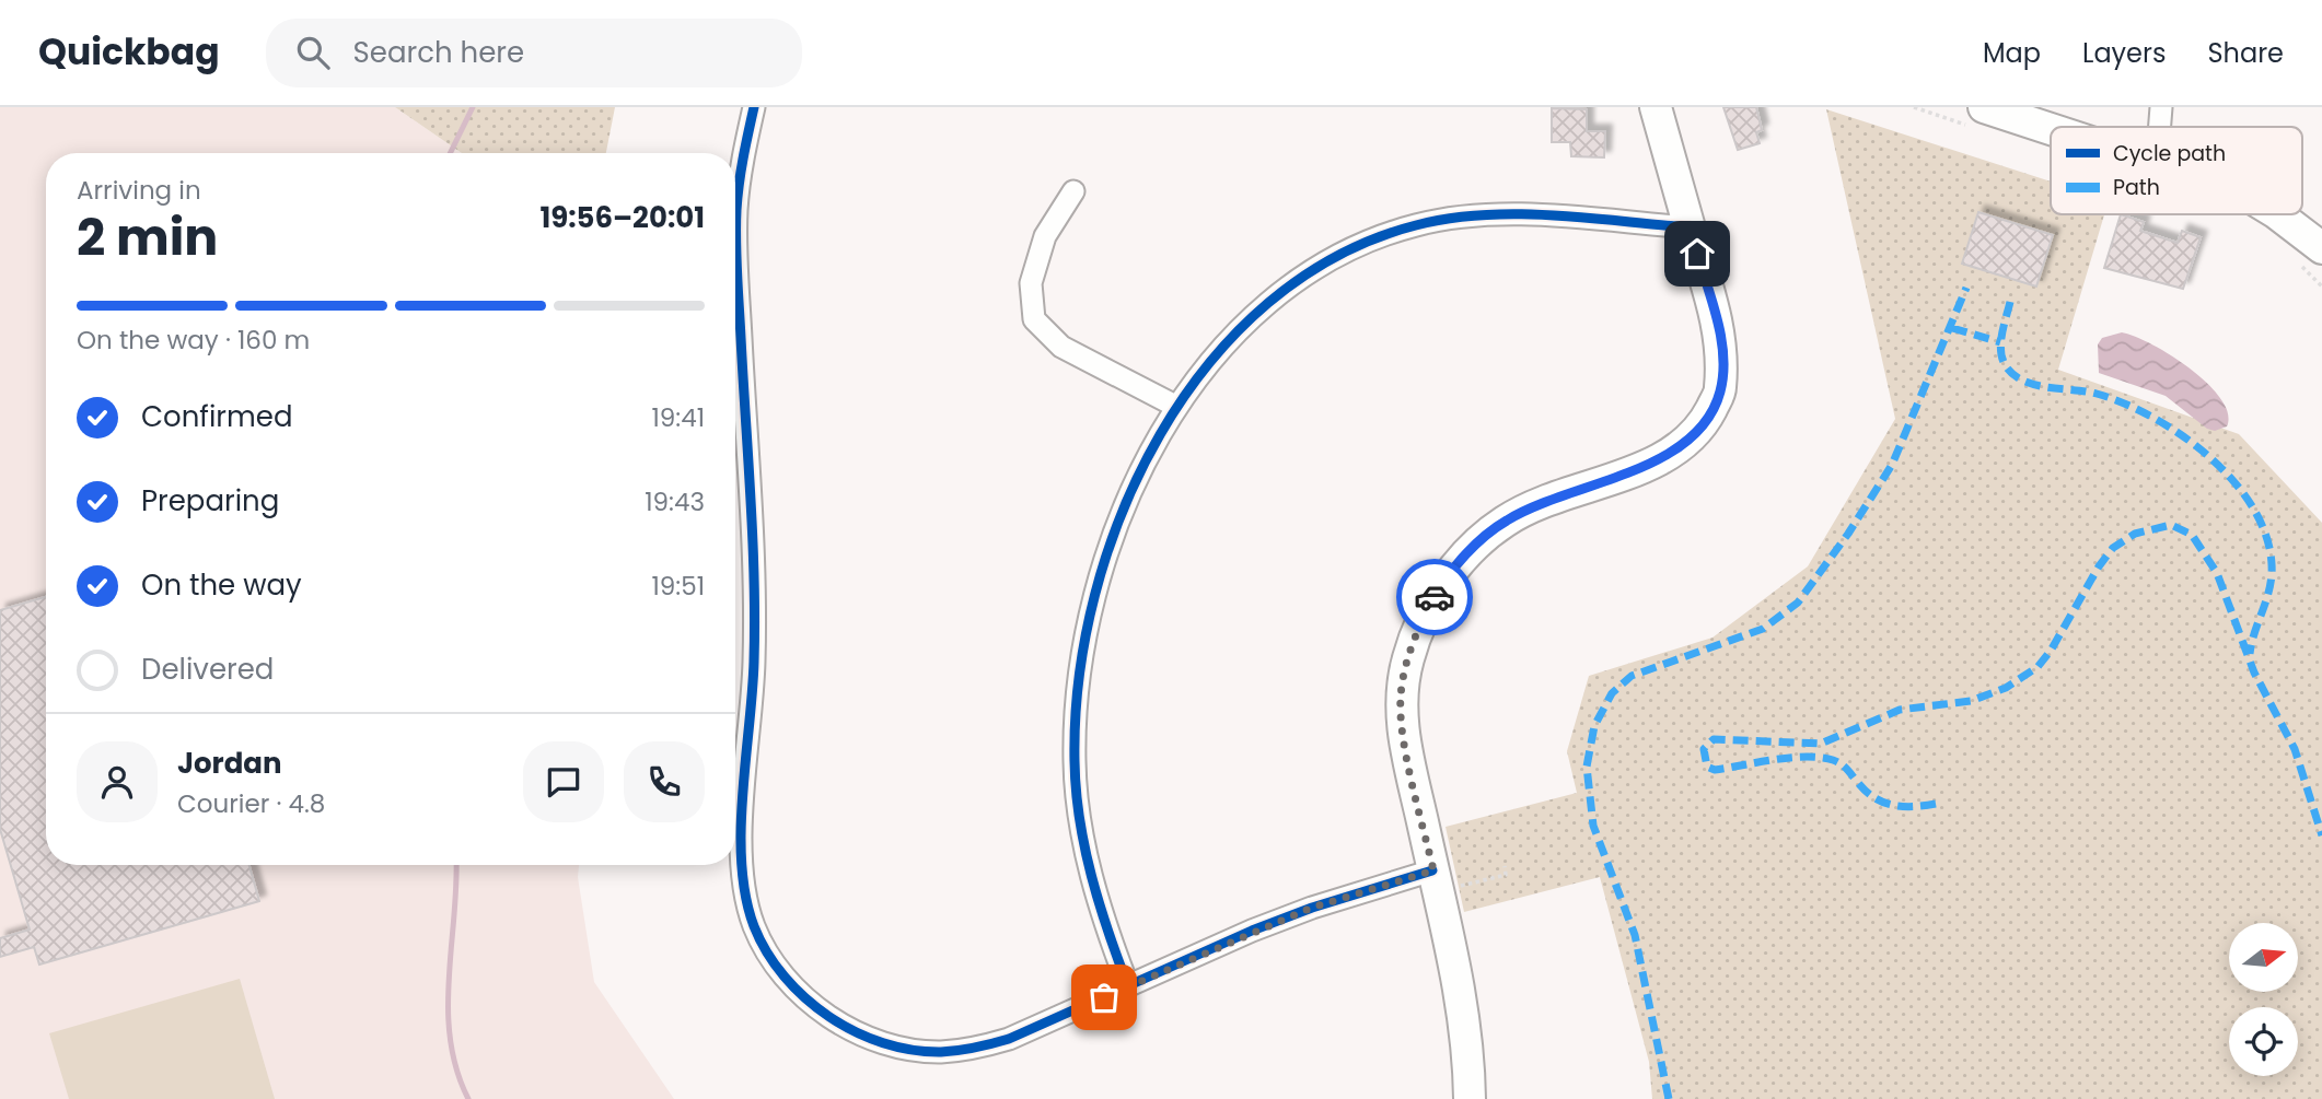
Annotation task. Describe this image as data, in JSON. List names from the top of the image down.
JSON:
{
  "legend": ["Cycle path", "Path"],
  "north": "right",
  "page": {
    "header": "Quickbag",
    "search": "Search here",
    "nav": ["Map", "Layers", "Share"],
    "heading": ["2 min", "Arriving in", "19:56–20:01"],
    "panel": ["Jordan", "Courier · 4.8"],
    "bar": "On the way · 160 m",
    "list": [
      ["Confirmed", "19:41"],
      ["Preparing", "19:43"],
      ["On the way", "19:51"],
      "Delivered"
    ]
  }
}
